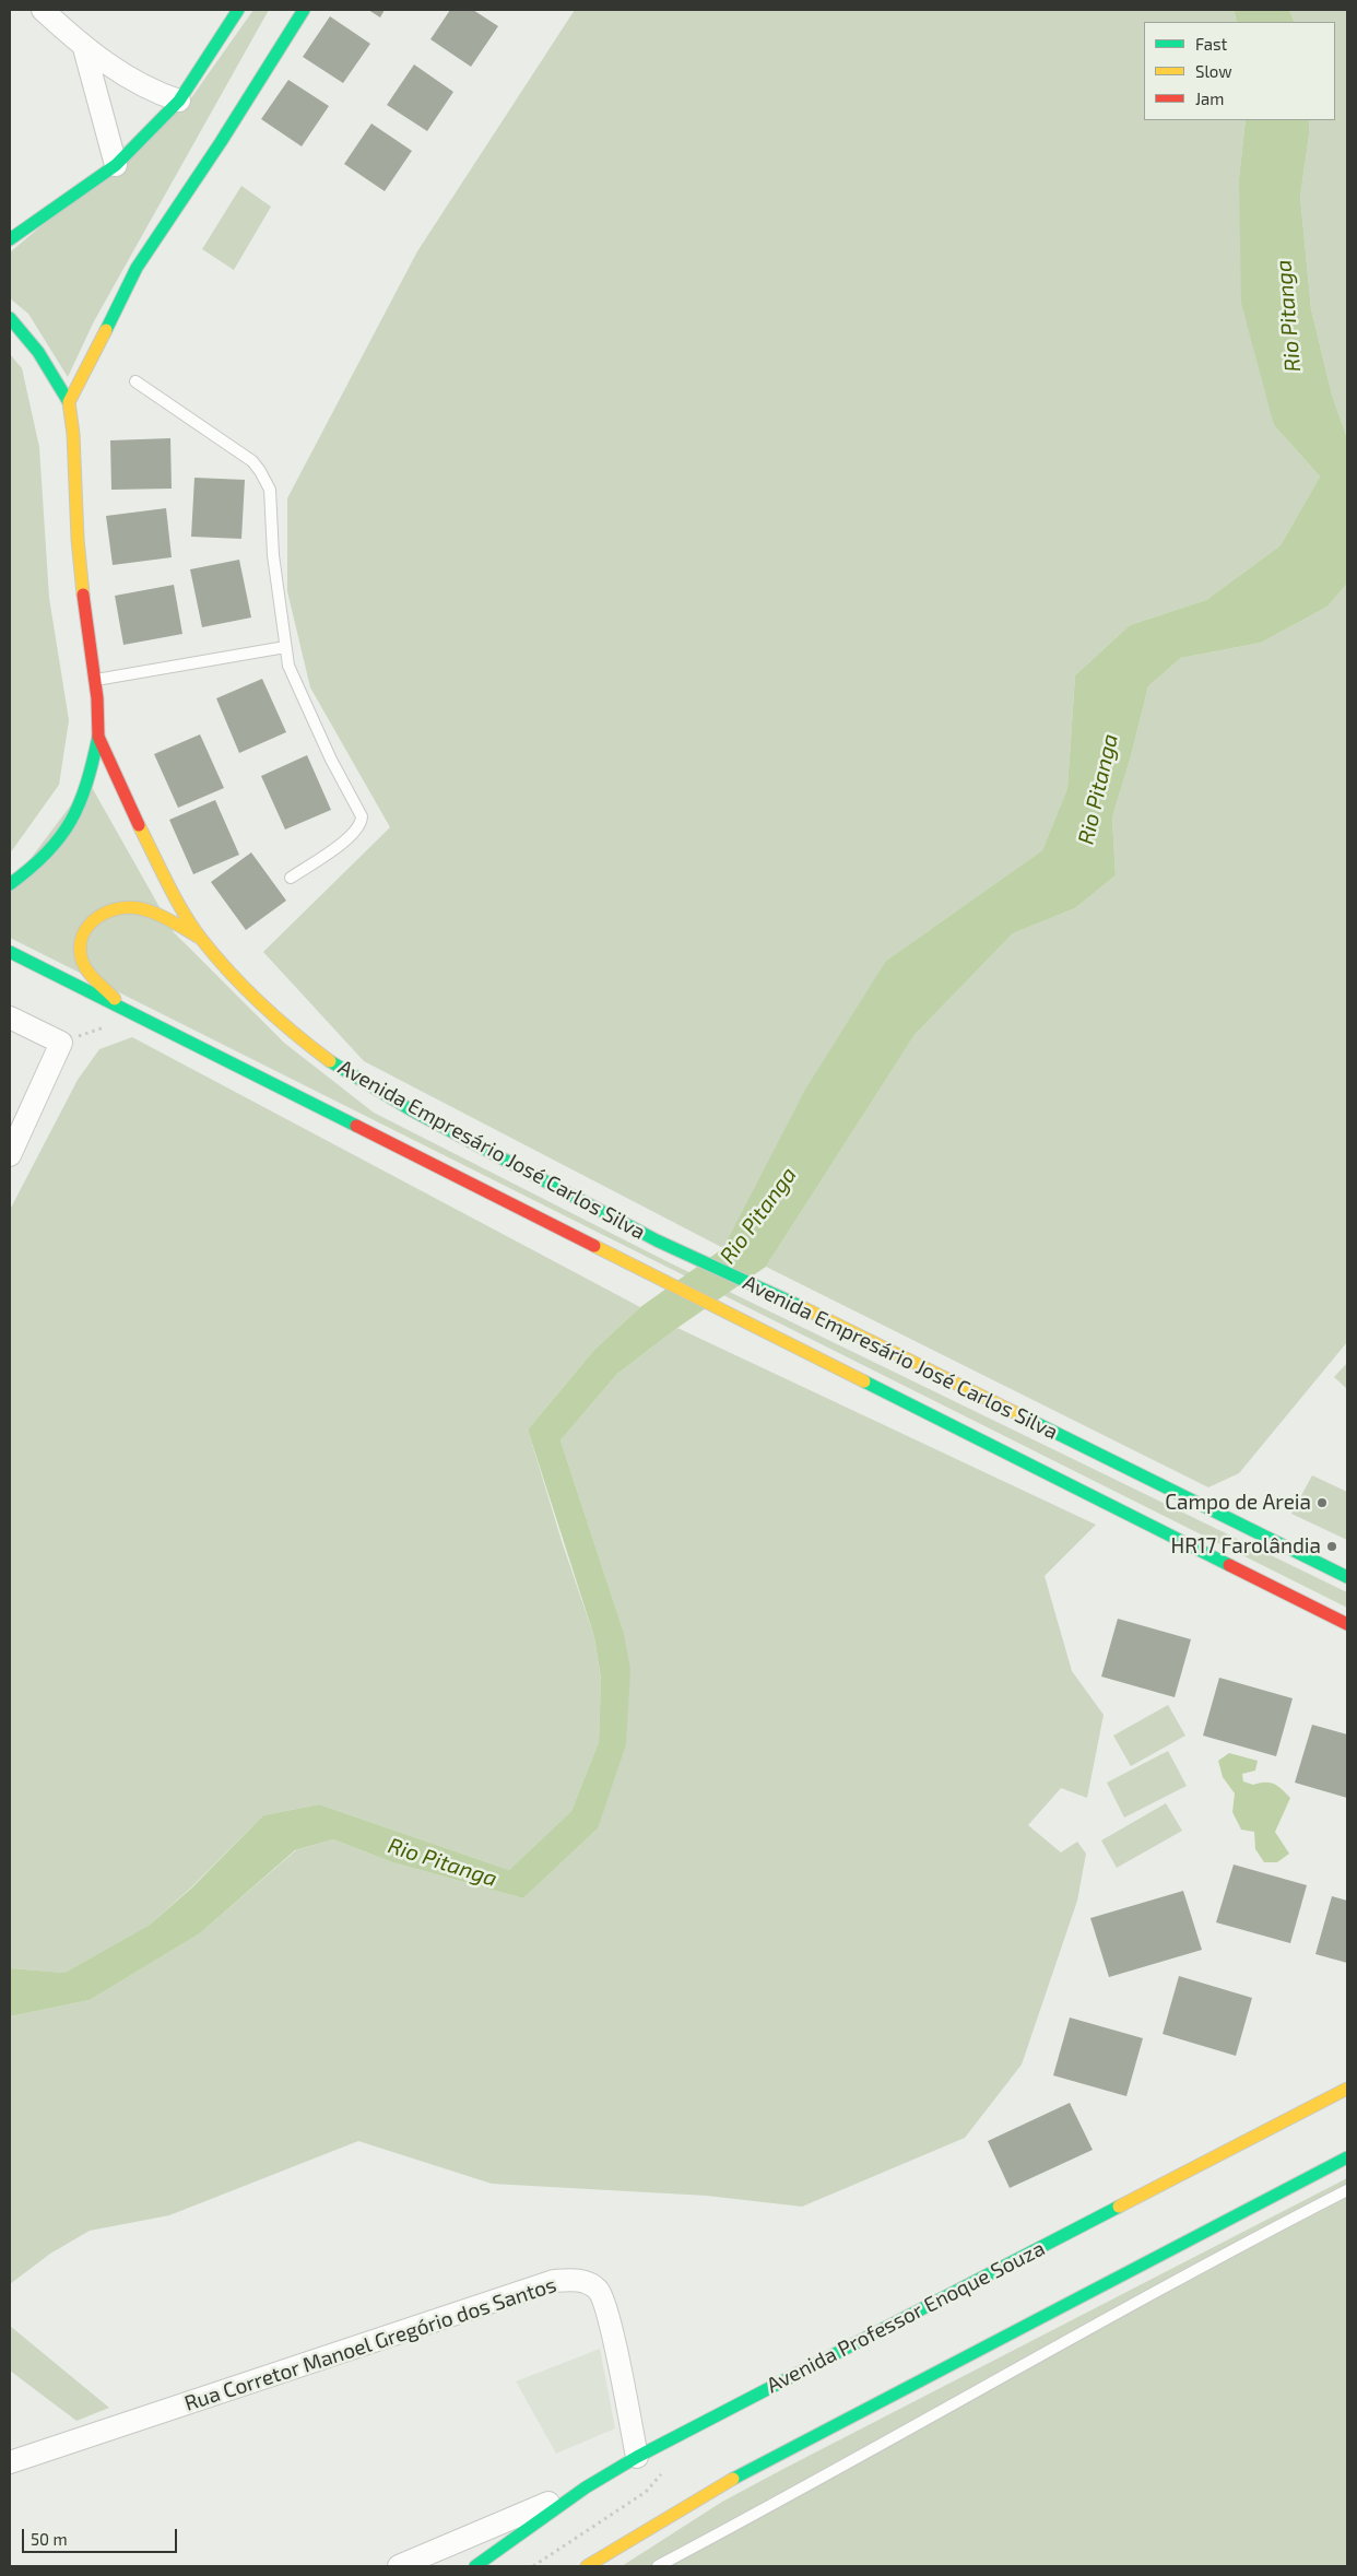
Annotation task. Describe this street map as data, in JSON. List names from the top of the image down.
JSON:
{
  "streets": {
    "main road": ["Avenida Empresário José Carlos Silva", "Avenida Professor Enoque Souza"],
    "street": ["Rua Corretor Manoel Gregório dos Santos"]
  },
  "crossings": [
    ["Avenida Professor Enoque Souza", "Rua Corretor Manoel Gregório dos Santos"]
  ],
  "water": ["Rio Pitanga"],
  "places": ["Campo de Areia", "HR17 Farolândia"],
  "legend": ["Fast", "Slow", "Jam"],
  "scale_bar": "50 m"
}
